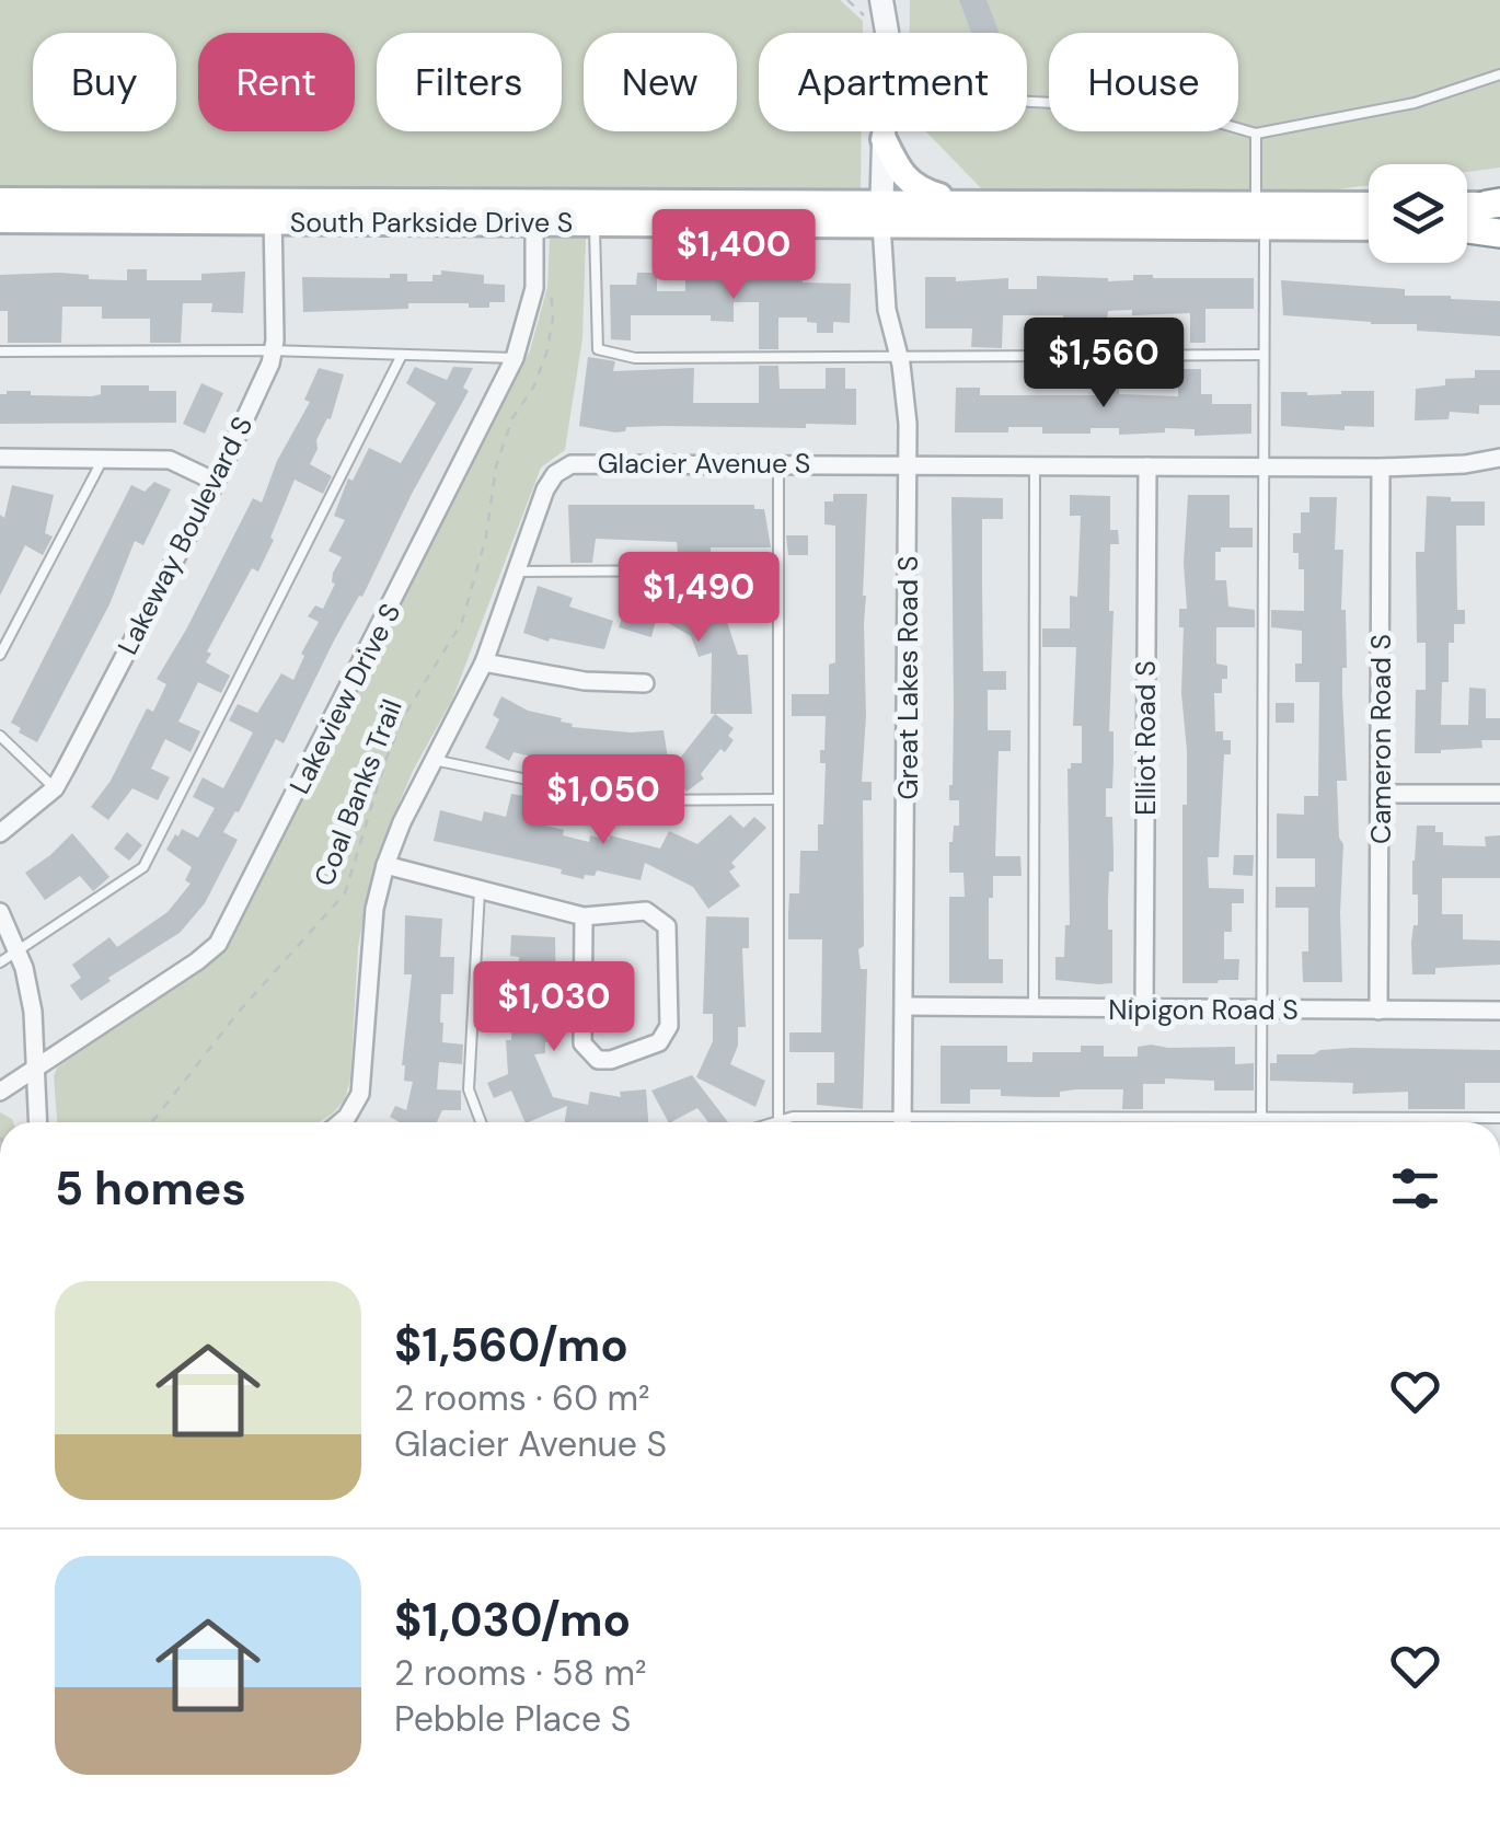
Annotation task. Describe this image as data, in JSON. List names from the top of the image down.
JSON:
{
  "streets": {
    "main road": ["South Parkside Drive S"],
    "street": [
      "Glacier Avenue S",
      "Lakeway Boulevard S",
      "Great Lakes Road S",
      "Lakeview Drive S",
      "Elliot Road S",
      "Cameron Road S",
      "Nipigon Road S"
    ],
    "path": ["Coal Banks Trail"]
  },
  "crossings": [
    ["South Parkside Drive S", "Lakeway Boulevard S"],
    ["South Parkside Drive S", "Great Lakes Road S"],
    ["South Parkside Drive S", "Lakeview Drive S"],
    ["Glacier Avenue S", "Great Lakes Road S"],
    ["Glacier Avenue S", "Elliot Road S"],
    ["Glacier Avenue S", "Cameron Road S"],
    ["Great Lakes Road S", "Nipigon Road S"],
    ["Elliot Road S", "Nipigon Road S"],
    ["Cameron Road S", "Nipigon Road S"]
  ],
  "page": {
    "chip": [
      "Buy",
      "Rent",
      "Filters",
      "New",
      "Apartment",
      "House"
    ],
    "price": [
      "$1,400",
      "$1,560",
      "$1,490",
      "$1,050",
      "$1,030"
    ],
    "heading": "5 homes",
    "list": [
      {
        "name": "$1,560/mo",
        "note": "2 rooms · 60 m² · Glacier Avenue S"
      },
      {
        "name": "$1,030/mo",
        "note": "2 rooms · 58 m² · Pebble Place S"
      }
    ]
  }
}
